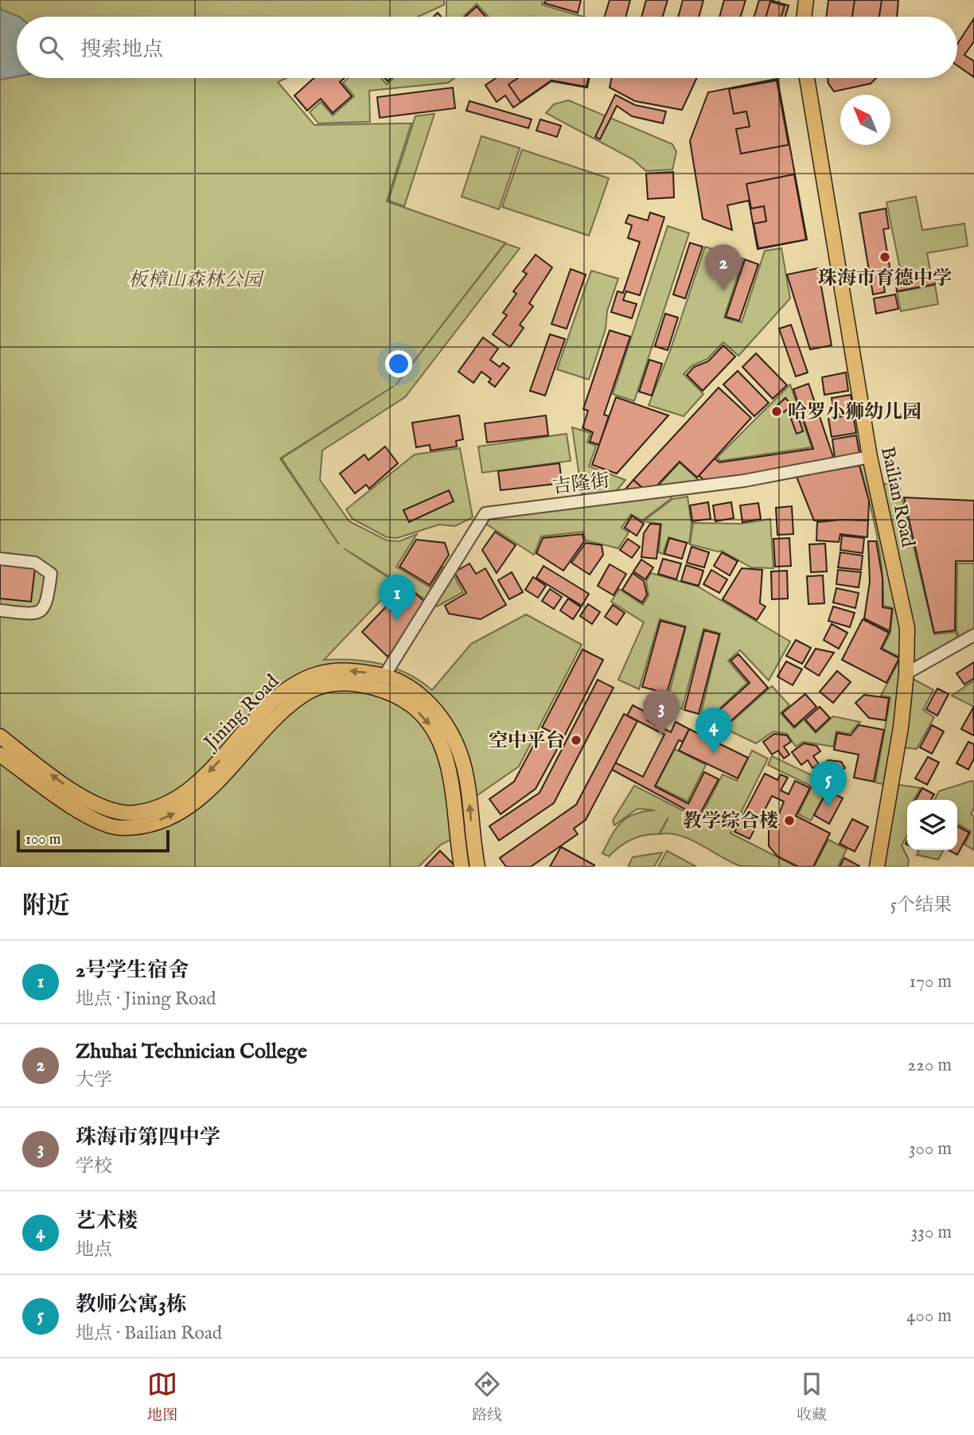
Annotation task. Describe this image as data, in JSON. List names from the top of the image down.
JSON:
{
  "streets": {
    "main road": ["Bailian Road", "Jining Road"],
    "lane": ["吉隆街"]
  },
  "crossings": [
    ["吉隆街", "Bailian Road"],
    ["吉隆街", "Jining Road"]
  ],
  "parks": ["板樟山森林公园"],
  "places": [
    "珠海市育德中学",
    "哈罗小狮幼儿园",
    "空中平台",
    "教学综合楼"
  ],
  "scale_bar": "100 m",
  "north": "top left",
  "page": {
    "search": "搜索地点",
    "pins": [
      "2",
      "1",
      "3",
      "4",
      "5"
    ],
    "scale": "100 m",
    "heading": ["附近", "5个结果"],
    "list": [
      {
        "mark": "1",
        "name": "2号学生宿舍",
        "note": "地点 · Jining Road",
        "value": "170 m"
      },
      {
        "mark": "2",
        "name": "Zhuhai Technician College",
        "note": "大学",
        "value": "220 m"
      },
      {
        "mark": "3",
        "name": "珠海市第四中学",
        "note": "学校",
        "value": "300 m"
      },
      {
        "mark": "4",
        "name": "艺术楼",
        "note": "地点",
        "value": "330 m"
      },
      {
        "mark": "5",
        "name": "教师公寓3栋",
        "note": "地点 · Bailian Road",
        "value": "400 m"
      }
    ],
    "nav": ["地图", "路线", "收藏"]
  }
}
